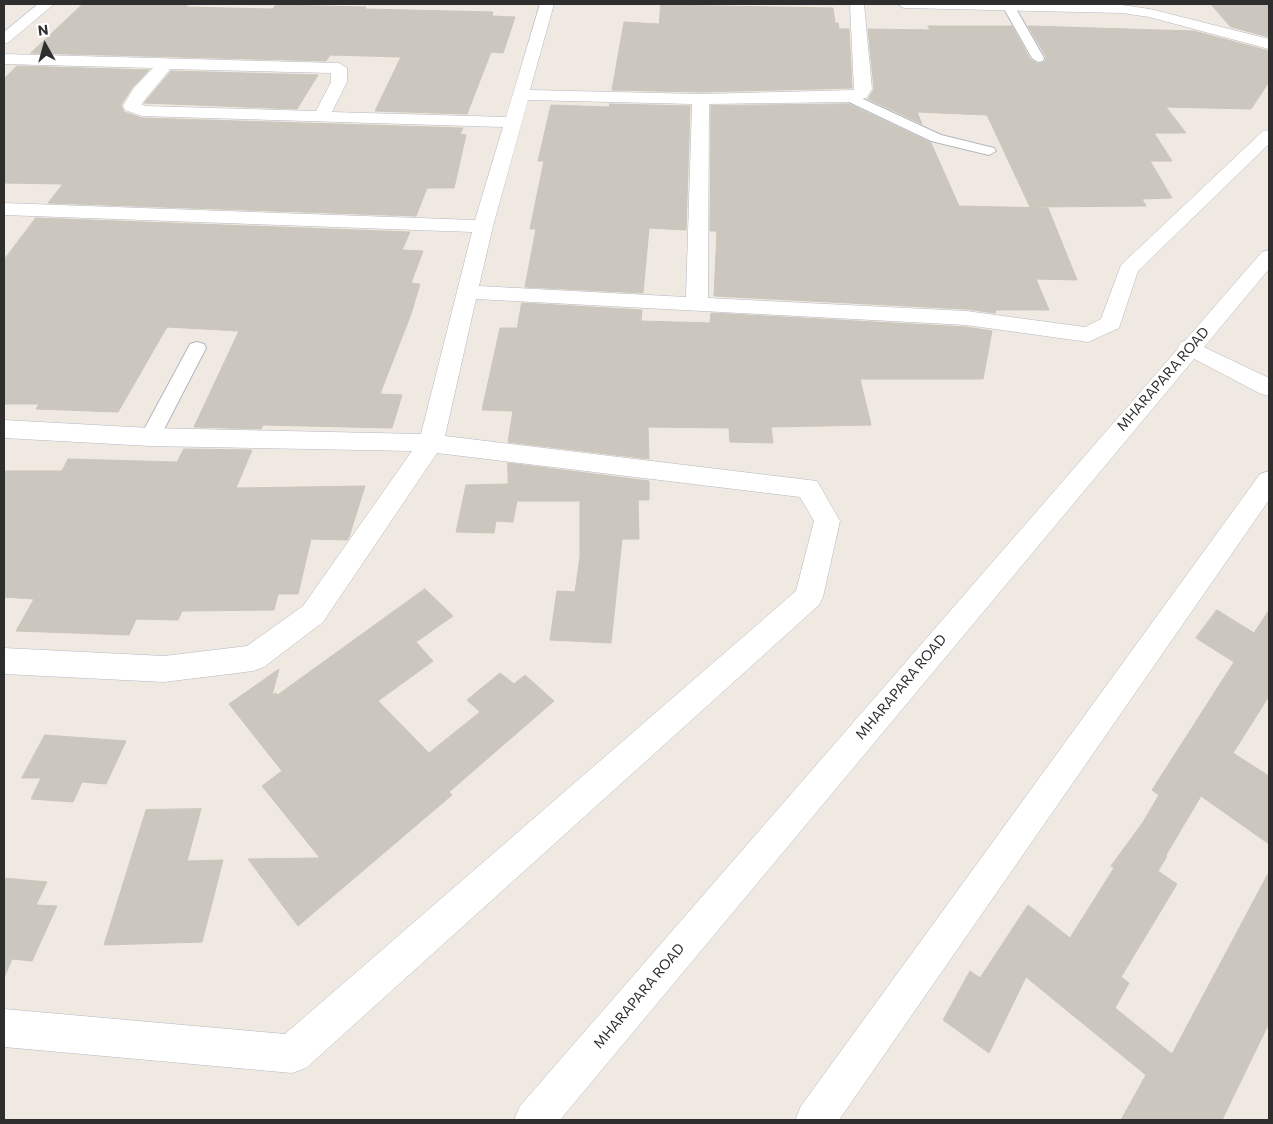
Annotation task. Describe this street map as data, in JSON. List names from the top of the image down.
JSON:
{
  "streets": {
    "street": ["MHARAPARA ROAD"]
  },
  "north": "top"
}
